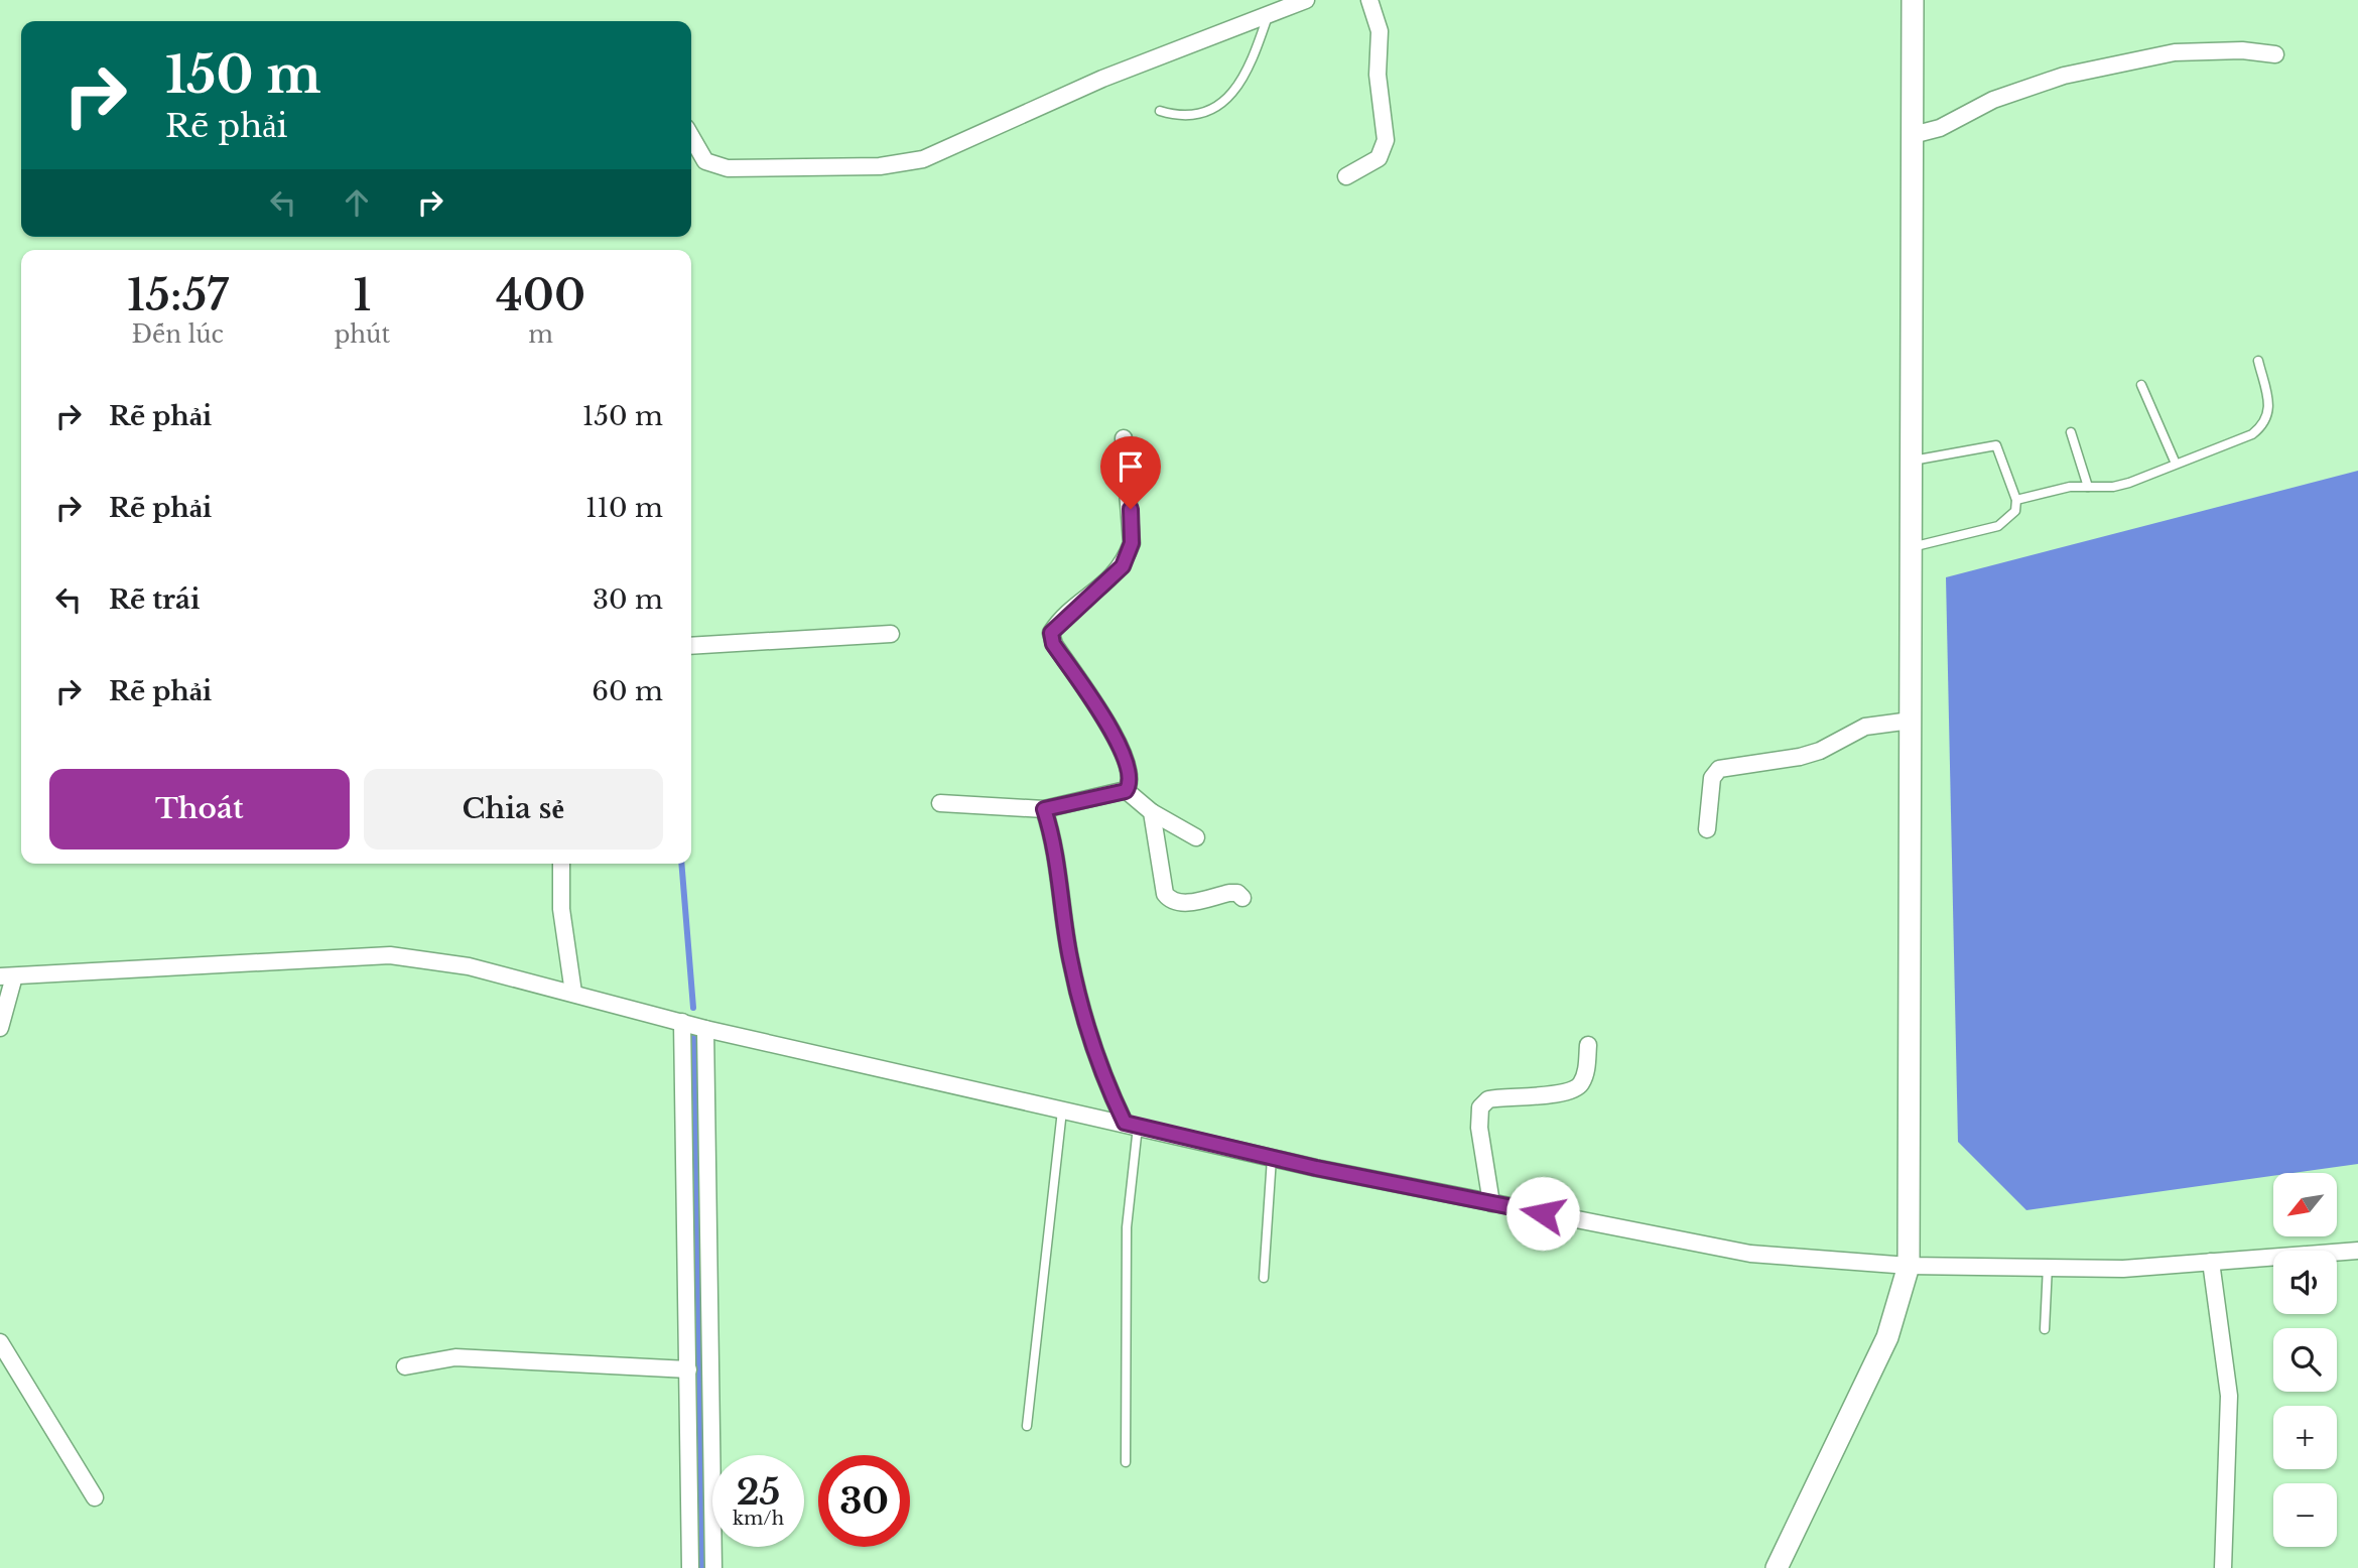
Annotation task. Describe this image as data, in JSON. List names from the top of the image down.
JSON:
{
  "north": "bottom left",
  "page": {
    "turn": ["150 m", "Rẽ phải"],
    "eta": [
      "15:57",
      "Đến lúc",
      "1",
      "phút",
      "400",
      "m"
    ],
    "list": [
      {
        "name": "Rẽ phải",
        "value": "150 m"
      },
      {
        "name": "Rẽ phải",
        "value": "110 m"
      },
      {
        "name": "Rẽ trái",
        "value": "30 m"
      },
      {
        "name": "Rẽ phải",
        "value": "60 m"
      }
    ],
    "buttons": ["Thoát", "Chia sẻ"],
    "map_buttons": ["+", "−"],
    "speed": "25 km/h",
    "limit": "30"
  }
}
